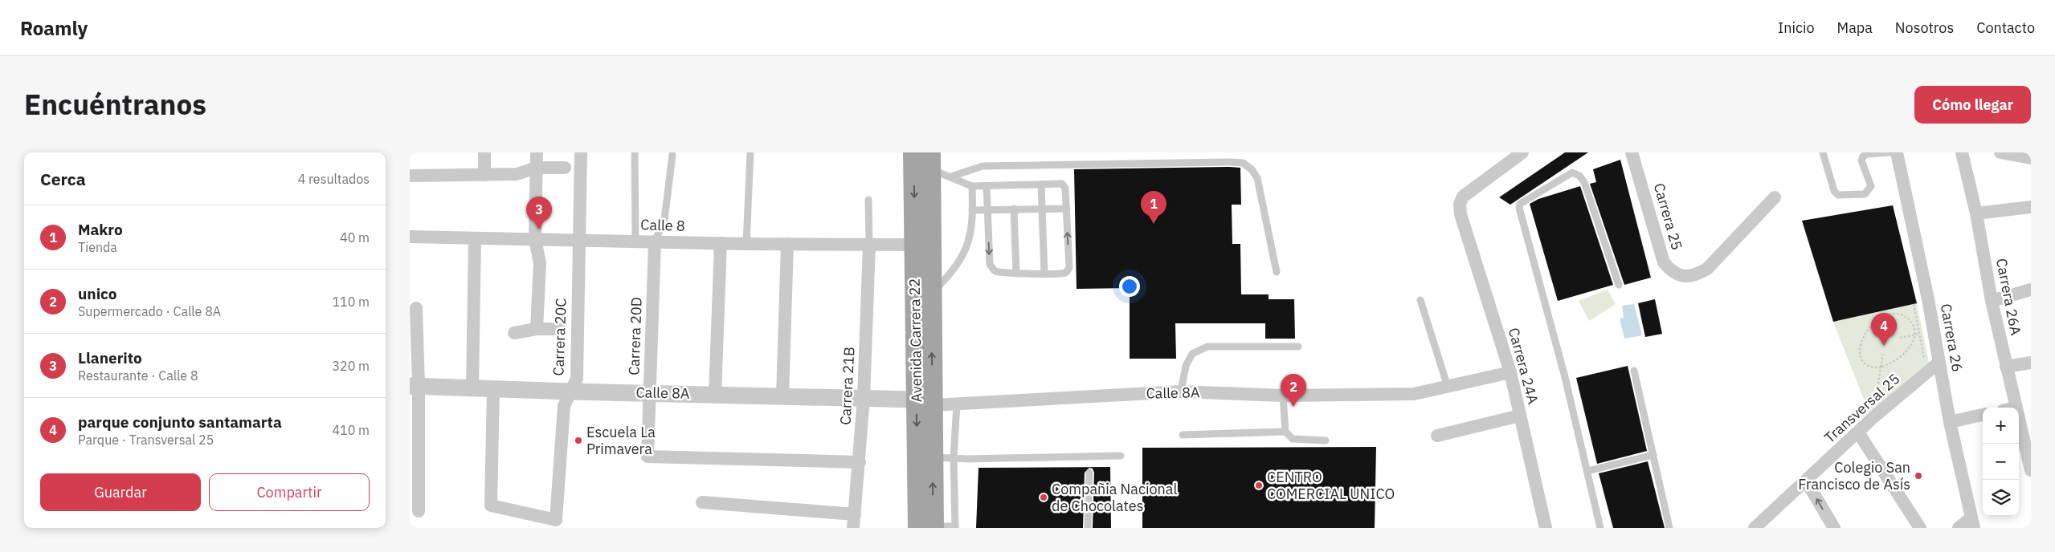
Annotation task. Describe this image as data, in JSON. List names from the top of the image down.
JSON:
{
  "streets": {
    "main road": ["Avenida Carrera 22"],
    "street": [
      "Carrera 25",
      "Calle 8",
      "Carrera 26A",
      "Carrera 20D",
      "Carrera 20C",
      "Carrera 26",
      "Carrera 24A",
      "Carrera 21B",
      "Calle 8A",
      "Transversal 25"
    ]
  },
  "crossings": [
    ["Calle 8", "Carrera 20D"],
    ["Calle 8", "Carrera 20C"],
    ["Calle 8", "Avenida Carrera 22"],
    ["Calle 8", "Carrera 21B"],
    ["Carrera 20D", "Carrera 21B"],
    ["Carrera 20D", "Calle 8A"],
    ["Carrera 20C", "Calle 8A"],
    ["Carrera 26", "Transversal 25"],
    ["Avenida Carrera 22", "Calle 8A"],
    ["Carrera 24A", "Calle 8A"],
    ["Carrera 21B", "Calle 8A"]
  ],
  "places": [
    "Escuela La Primavera",
    "Colegio San Francisco de Asís",
    "CENTRO COMERCIAL UNICO",
    "Compañia Nacional de Chocolates"
  ],
  "page": {
    "header": "Roamly",
    "nav": [
      "Inicio",
      "Mapa",
      "Nosotros",
      "Contacto"
    ],
    "title": "Encuéntranos",
    "buttons": [
      "Cómo llegar",
      ["Guardar", "Compartir"]
    ],
    "heading": ["Cerca", "4 resultados"],
    "pins": [
      "1",
      "3",
      "4",
      "2"
    ],
    "list": [
      {
        "mark": "1",
        "name": "Makro",
        "note": "Tienda",
        "value": "40 m"
      },
      {
        "mark": "2",
        "name": "unico",
        "note": "Supermercado · Calle 8A",
        "value": "110 m"
      },
      {
        "mark": "3",
        "name": "Llanerito",
        "note": "Restaurante · Calle 8",
        "value": "320 m"
      },
      {
        "mark": "4",
        "name": "parque conjunto santamarta",
        "note": "Parque · Transversal 25",
        "value": "410 m"
      }
    ],
    "map_buttons": ["+", "−"]
  }
}
